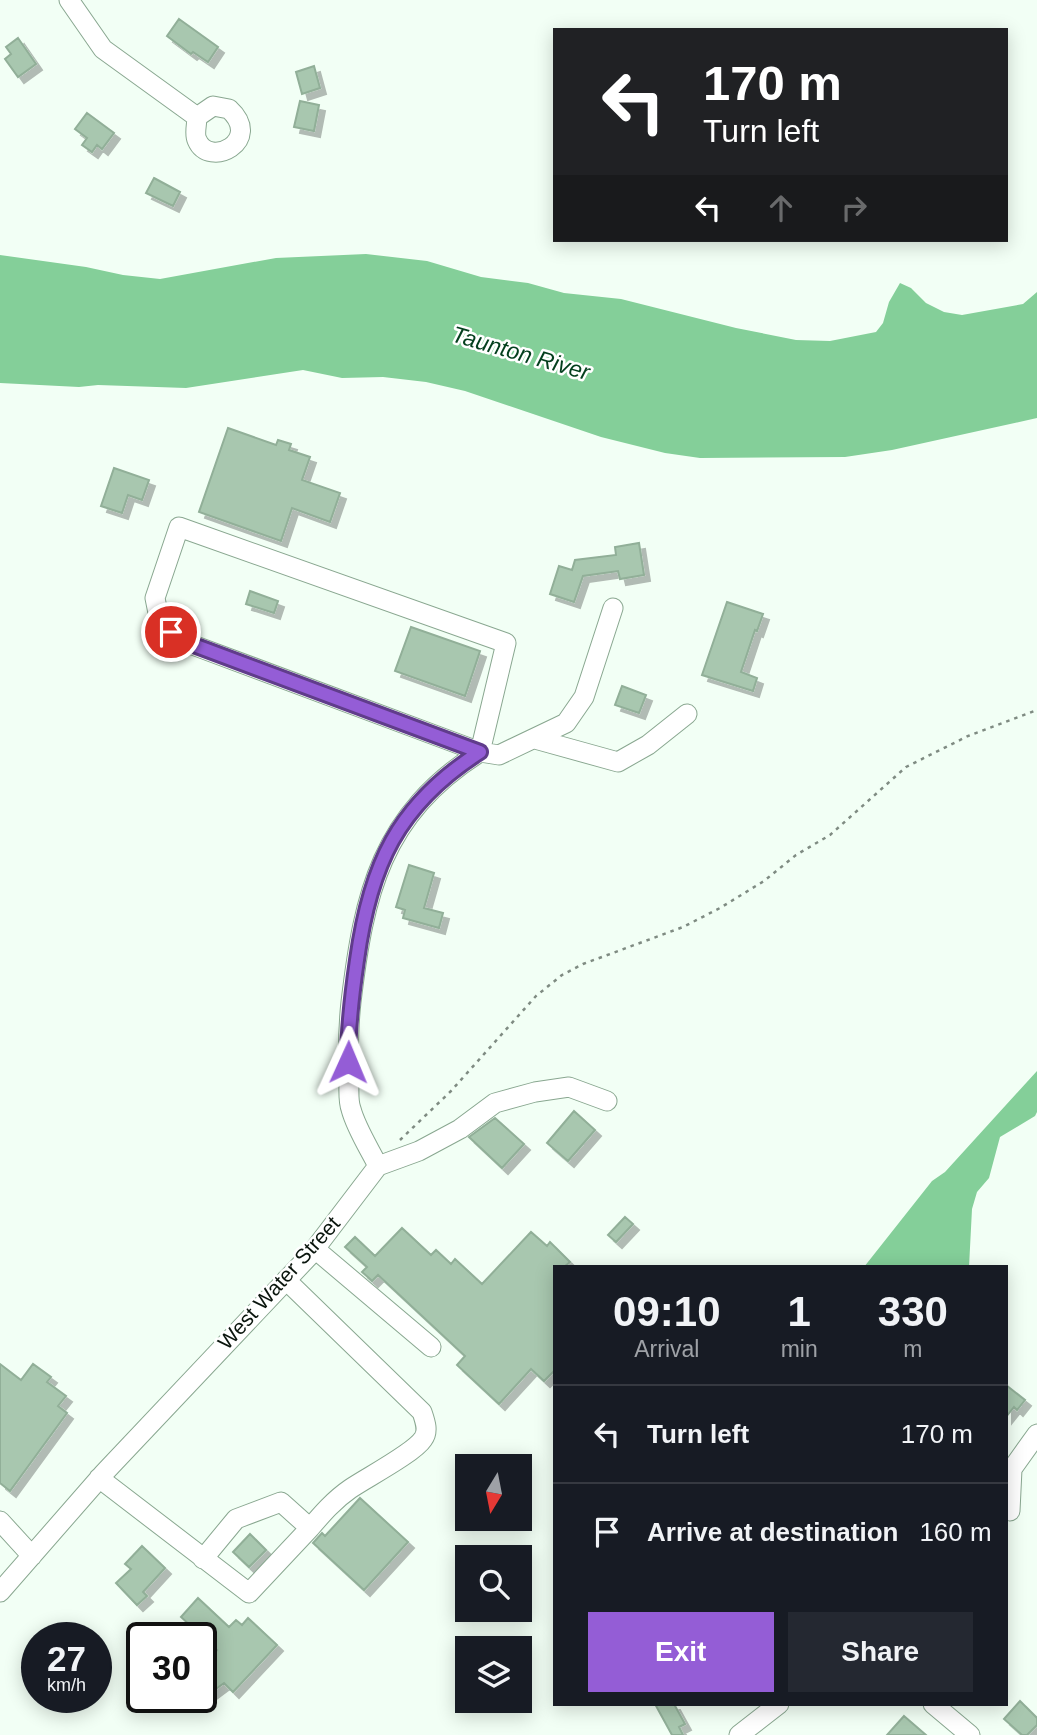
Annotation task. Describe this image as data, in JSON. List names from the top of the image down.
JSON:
{
  "streets": {
    "street": ["West Water Street"]
  },
  "water": ["Taunton River"],
  "north": "bottom",
  "page": {
    "turn": ["170 m", "Turn left"],
    "eta": [
      "09:10",
      "Arrival",
      "1",
      "min",
      "330",
      "m"
    ],
    "list": [
      {
        "name": "Turn left",
        "value": "170 m"
      },
      {
        "name": "Arrive at destination",
        "value": "160 m"
      }
    ],
    "buttons": ["Exit", "Share"],
    "speed": "27 km/h",
    "limit": "30"
  }
}
